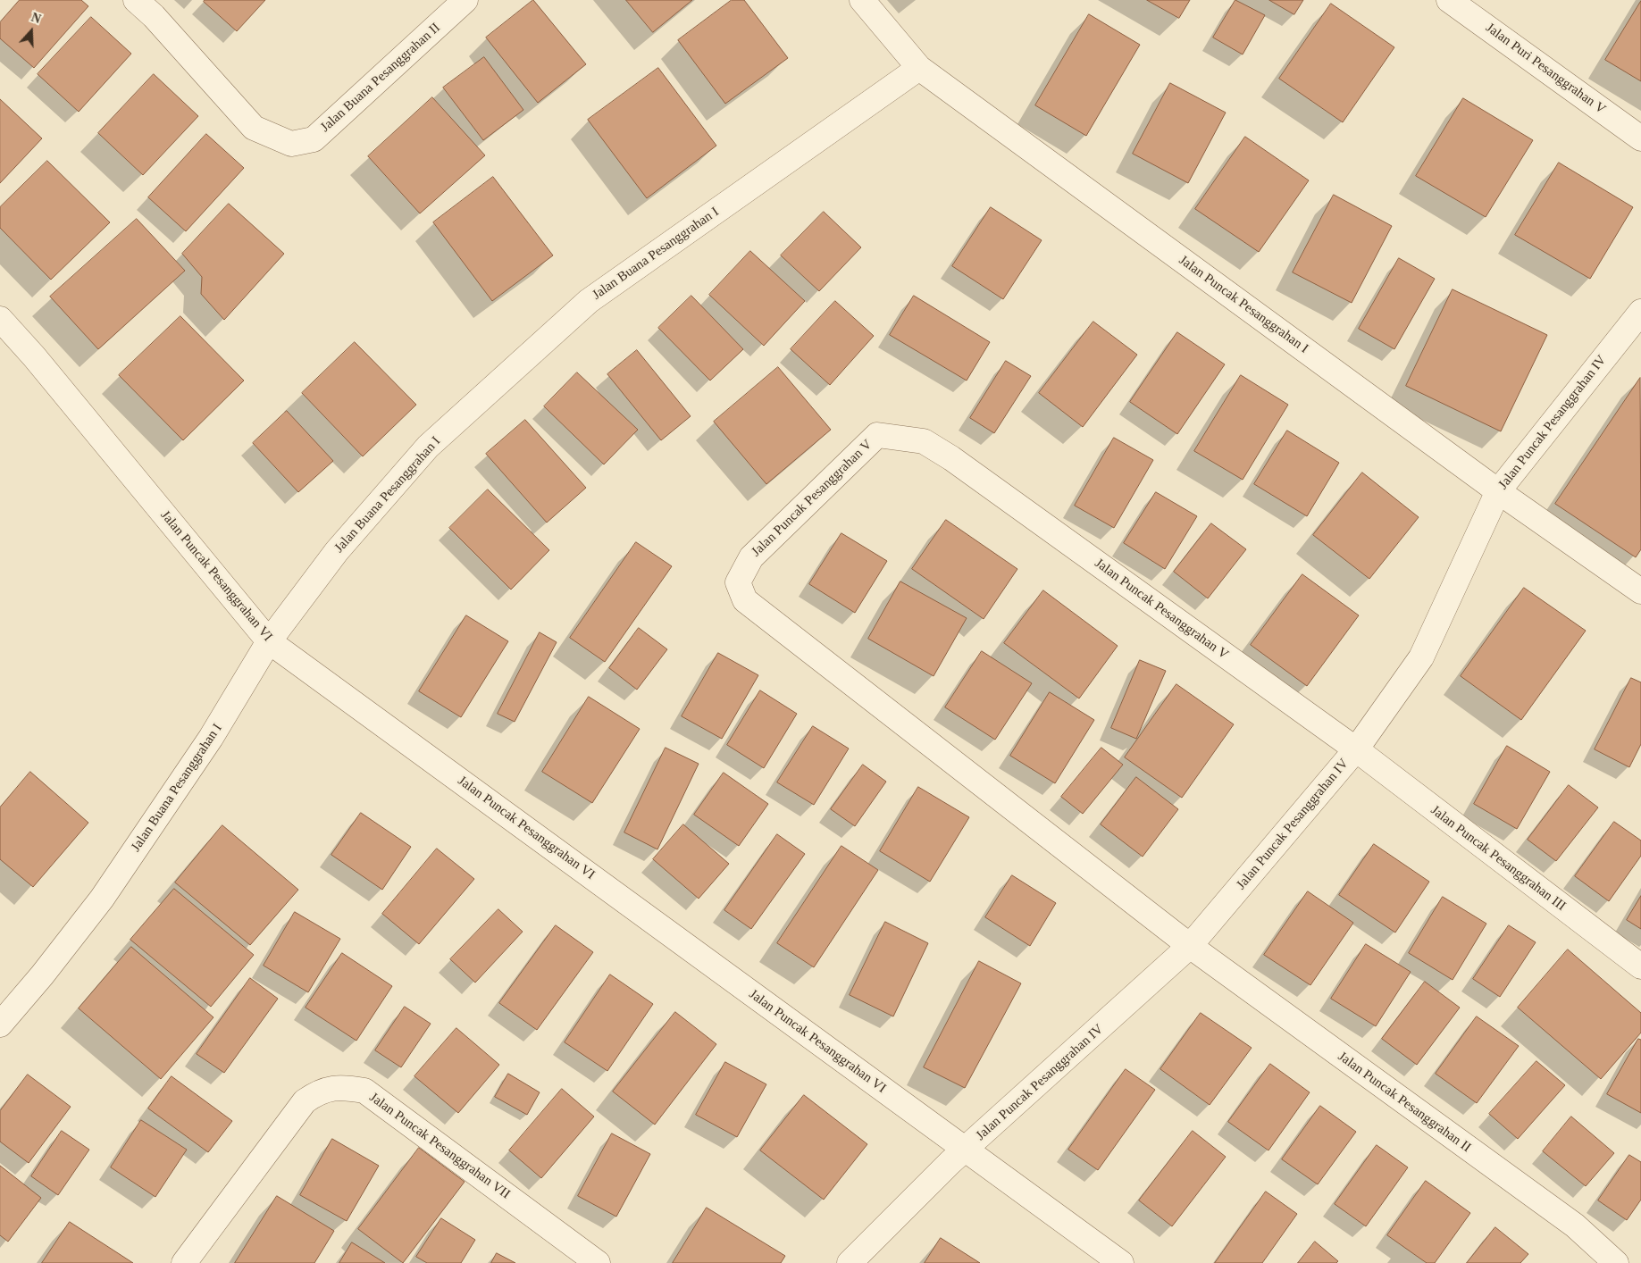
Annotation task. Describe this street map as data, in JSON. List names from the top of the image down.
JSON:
{
  "streets": {
    "street": [
      "Jalan Puri Pesanggrahan V",
      "Jalan Buana Pesanggrahan II",
      "Jalan Buana Pesanggrahan I",
      "Jalan Puncak Pesanggrahan I",
      "Jalan Puncak Pesanggrahan IV",
      "Jalan Puncak Pesanggrahan V",
      "Jalan Puncak Pesanggrahan VI",
      "Jalan Puncak Pesanggrahan III",
      "Jalan Puncak Pesanggrahan II",
      "Jalan Puncak Pesanggrahan VII"
    ]
  },
  "crossings": [
    ["Jalan Buana Pesanggrahan I", "Jalan Puncak Pesanggrahan I"],
    ["Jalan Buana Pesanggrahan I", "Jalan Puncak Pesanggrahan VI"],
    ["Jalan Puncak Pesanggrahan I", "Jalan Puncak Pesanggrahan IV"],
    ["Jalan Puncak Pesanggrahan IV", "Jalan Puncak Pesanggrahan V"],
    ["Jalan Puncak Pesanggrahan IV", "Jalan Puncak Pesanggrahan VI"],
    ["Jalan Puncak Pesanggrahan IV", "Jalan Puncak Pesanggrahan III"],
    ["Jalan Puncak Pesanggrahan IV", "Jalan Puncak Pesanggrahan II"],
    ["Jalan Puncak Pesanggrahan V", "Jalan Puncak Pesanggrahan III"],
    ["Jalan Puncak Pesanggrahan V", "Jalan Puncak Pesanggrahan II"]
  ],
  "north": "top"
}
